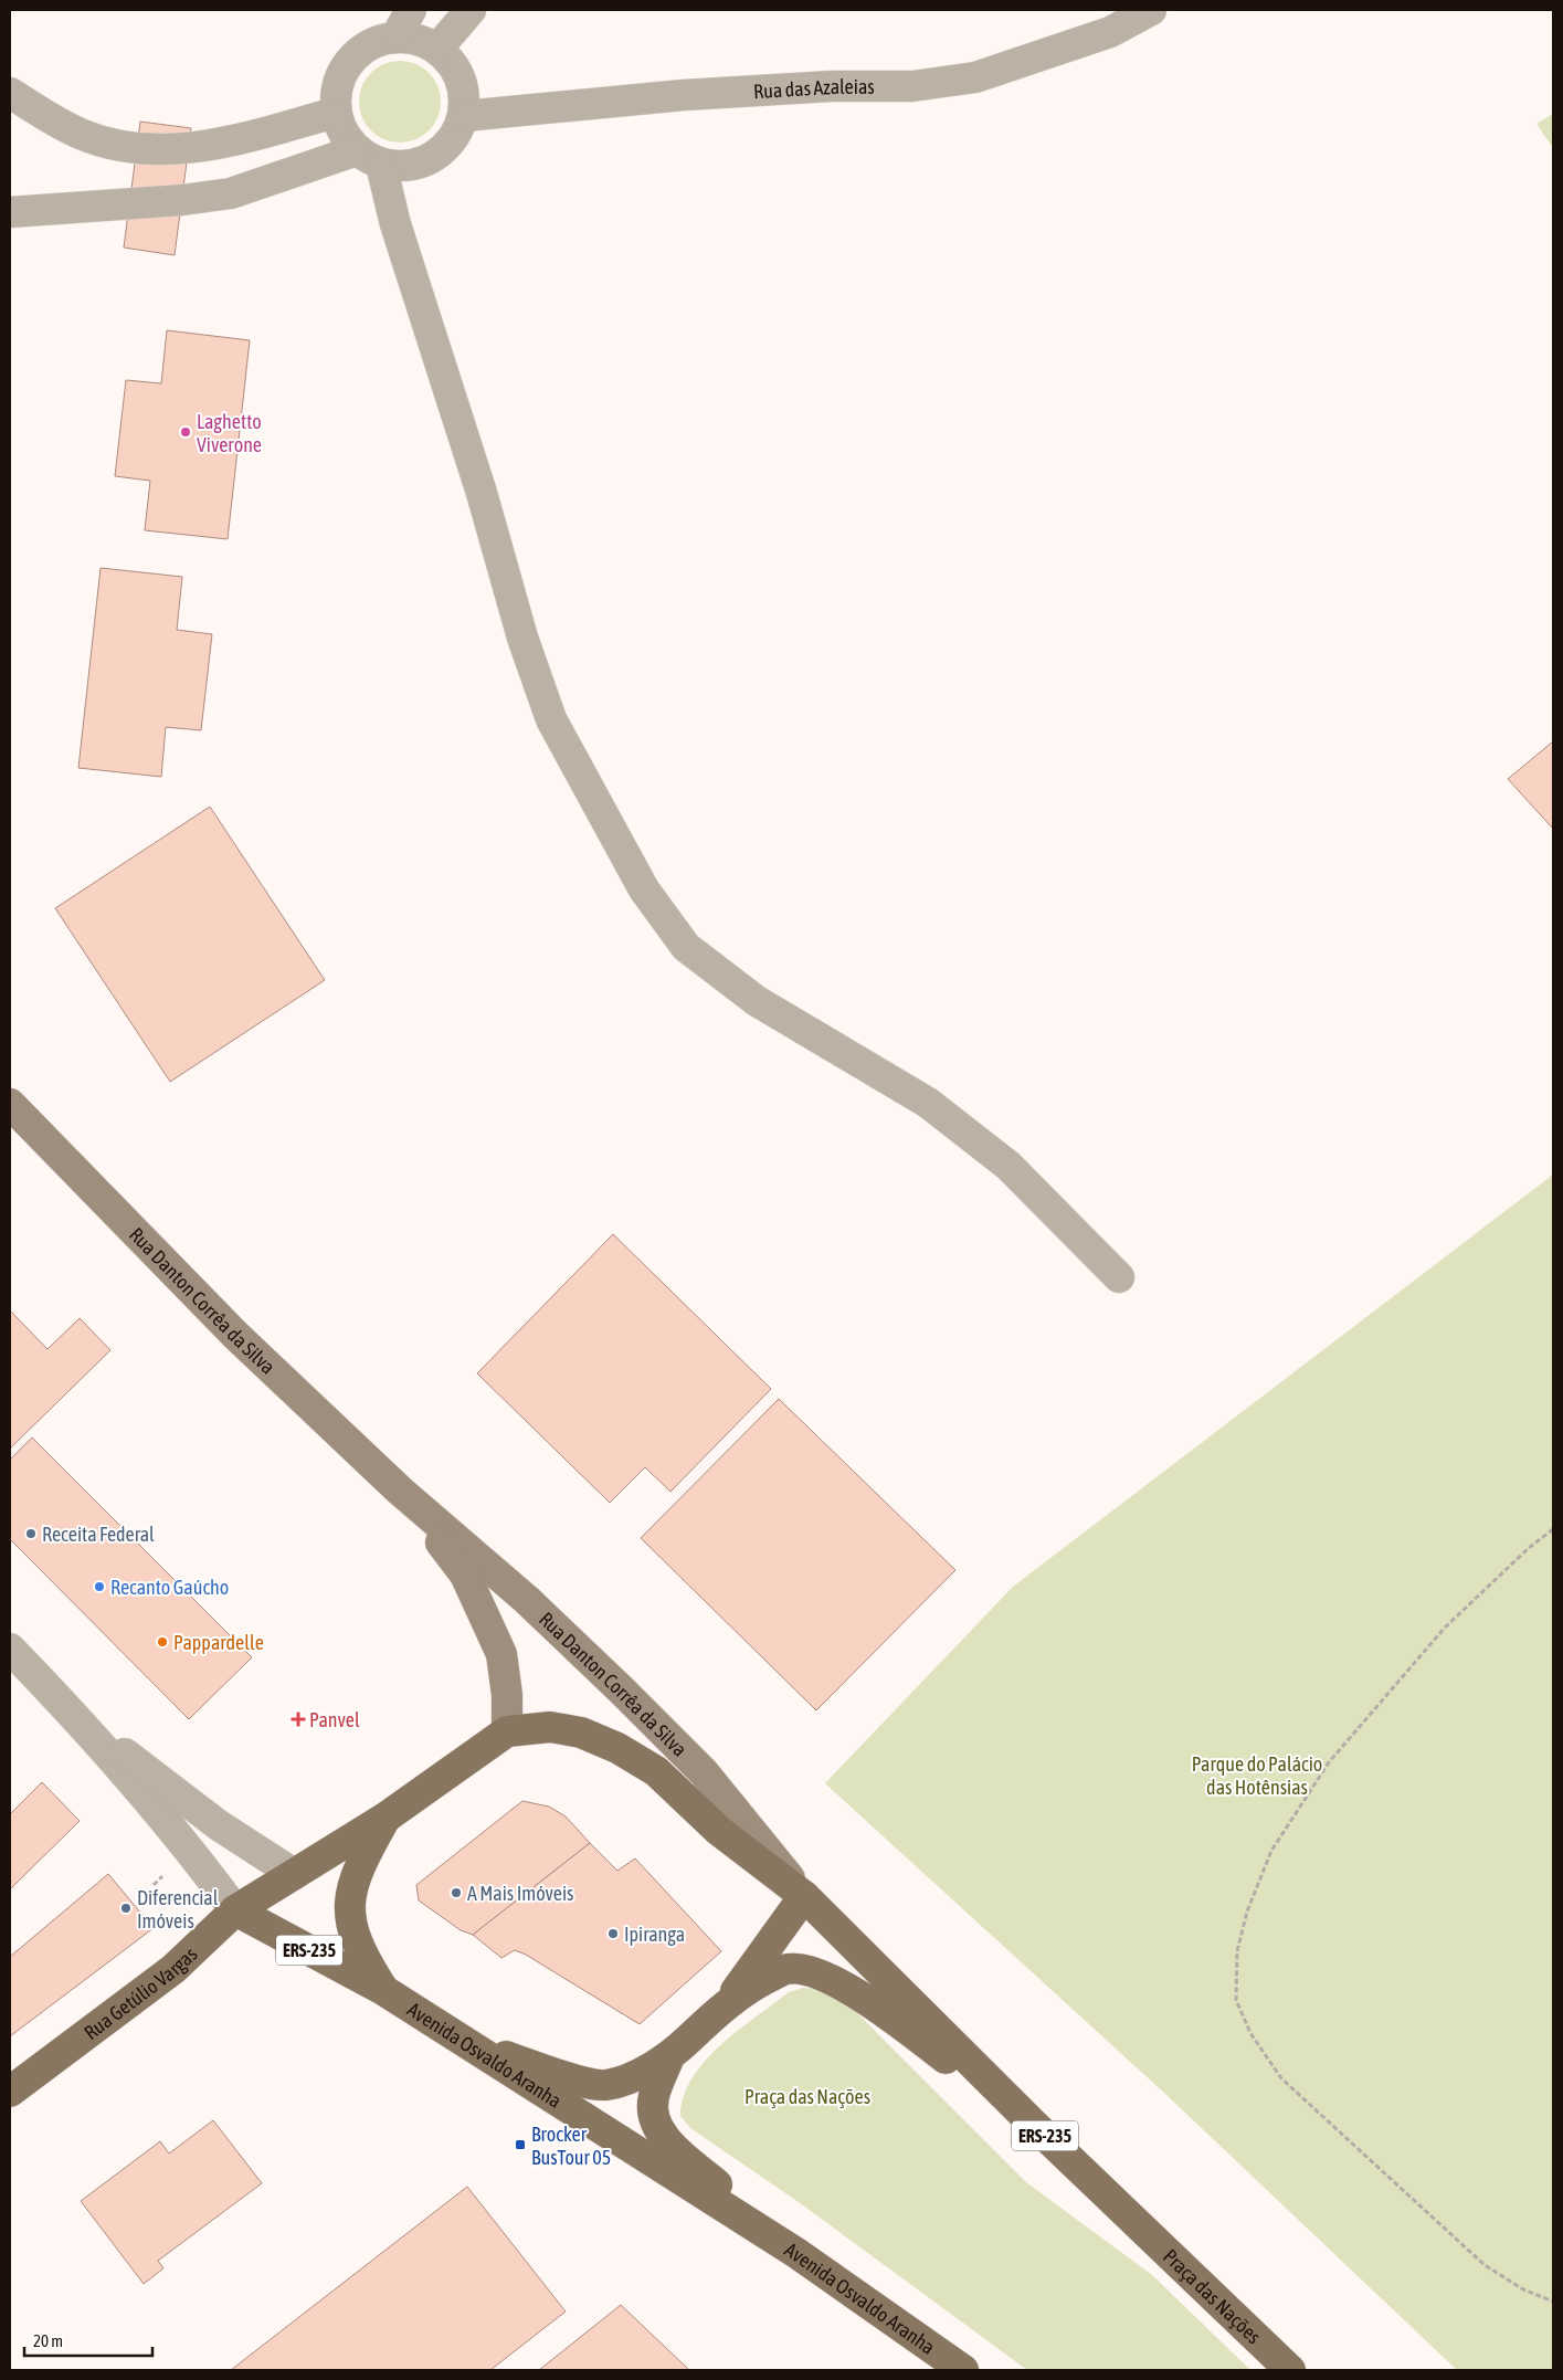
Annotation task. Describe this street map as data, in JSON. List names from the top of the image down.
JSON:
{
  "streets": {
    "main road": [
      "Rua Danton Corrêa da Silva",
      "ERS-235",
      "Rua Getúlio Vargas",
      "Avenida Osvaldo Aranha",
      "Praça das Nações"
    ],
    "street": ["Rua das Azaleias"]
  },
  "crossings": [
    ["Rua Danton Corrêa da Silva", "Praça das Nações"],
    ["Rua Getúlio Vargas", "Avenida Osvaldo Aranha"]
  ],
  "parks": ["Parque do Palácio das Hotênsias", "Praça das Nações"],
  "places": {
    "other": [
      "Laghetto Viverone",
      "Receita Federal",
      "Recanto Gaúcho",
      "Pappardelle",
      "A Mais Imóveis",
      "Diferencial Imóveis",
      "Ipiranga"
    ],
    "health": ["Panvel"],
    "transit": ["Brocker BusTour 05"]
  },
  "scale_bar": "20 m"
}
